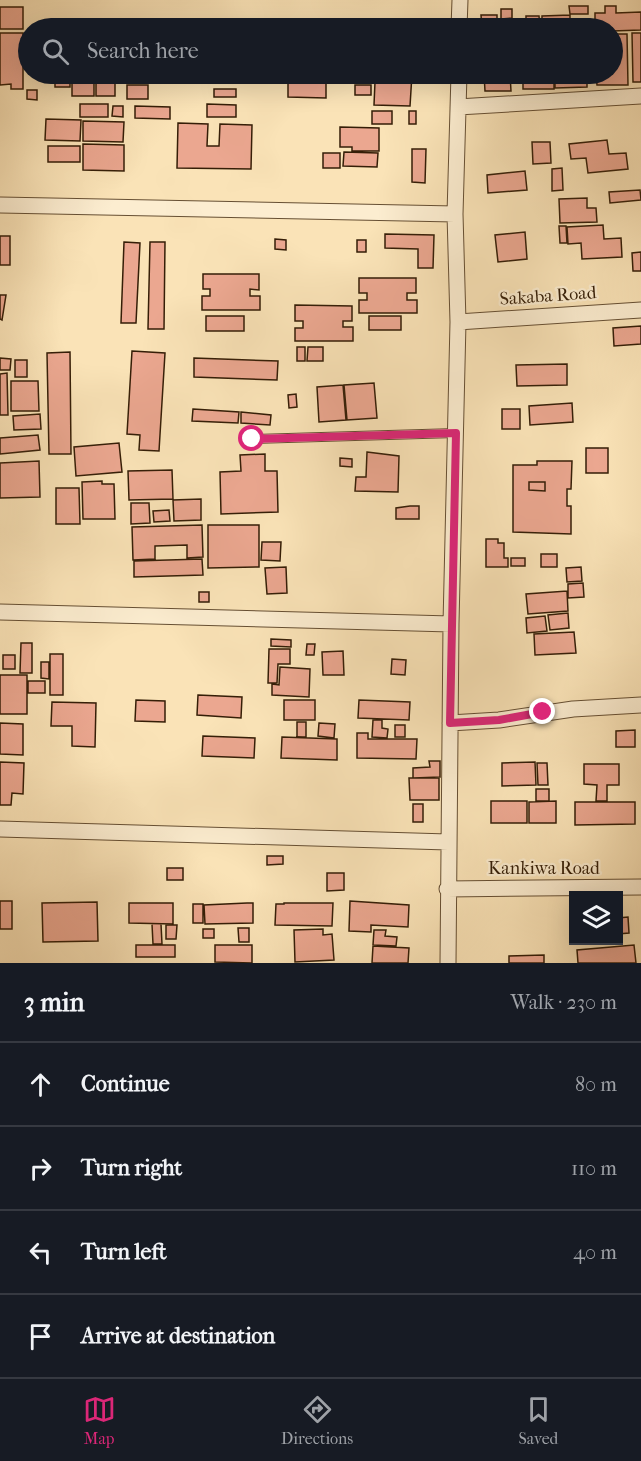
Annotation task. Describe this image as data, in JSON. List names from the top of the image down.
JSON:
{
  "streets": {
    "street": ["Sakaba Road", "Kankiwa Road"]
  },
  "page": {
    "search": "Search here",
    "heading": ["3 min", "Walk · 230 m"],
    "list": [
      ["Continue", "80 m"],
      ["Turn right", "110 m"],
      ["Turn left", "40 m"],
      "Arrive at destination"
    ],
    "nav": ["Map", "Directions", "Saved"]
  }
}
